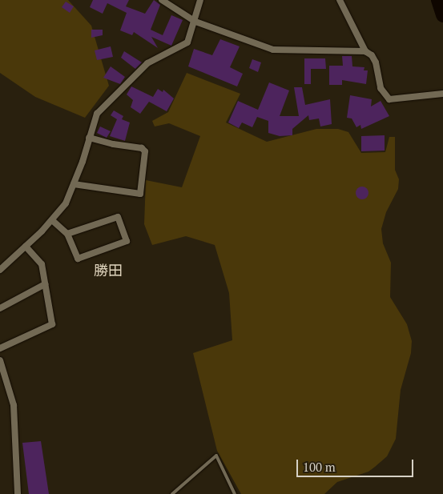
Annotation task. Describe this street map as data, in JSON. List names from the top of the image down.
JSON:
{
  "districts": ["勝田"],
  "scale_bar": "100 m"
}
